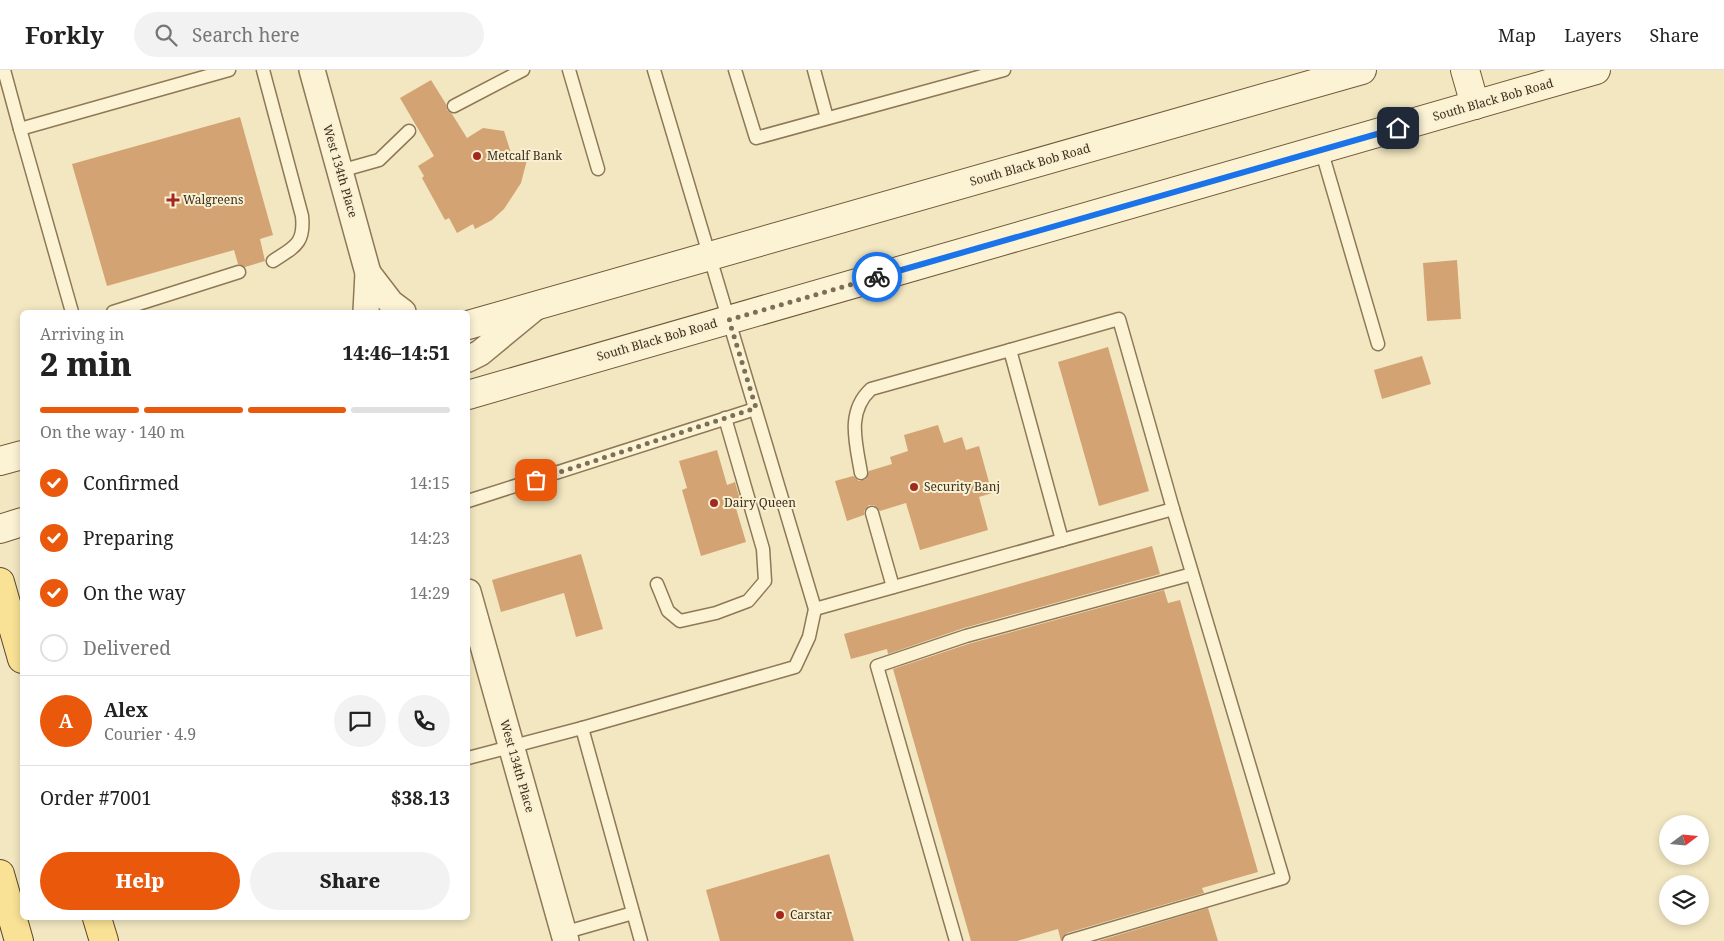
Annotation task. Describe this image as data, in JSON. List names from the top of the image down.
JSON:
{
  "streets": {
    "main road": ["South Black Bob Road"],
    "street": ["West 134th Place"]
  },
  "places": {
    "other": [
      "Metcalf Bank",
      "Security Banj",
      "Dairy Queen",
      "Carstar"
    ],
    "health": ["Walgreens"]
  },
  "north": "right",
  "page": {
    "header": "Forkly",
    "search": "Search here",
    "nav": ["Map", "Layers", "Share"],
    "heading": ["2 min", "Arriving in", "14:46–14:51"],
    "panel": [
      "Alex",
      "Courier · 4.9",
      "Order #7001",
      "$38.13"
    ],
    "bar": "On the way · 140 m",
    "list": [
      ["Confirmed", "14:15"],
      ["Preparing", "14:23"],
      ["On the way", "14:29"],
      "Delivered"
    ],
    "round": "A",
    "buttons": ["Help", "Share"]
  }
}
